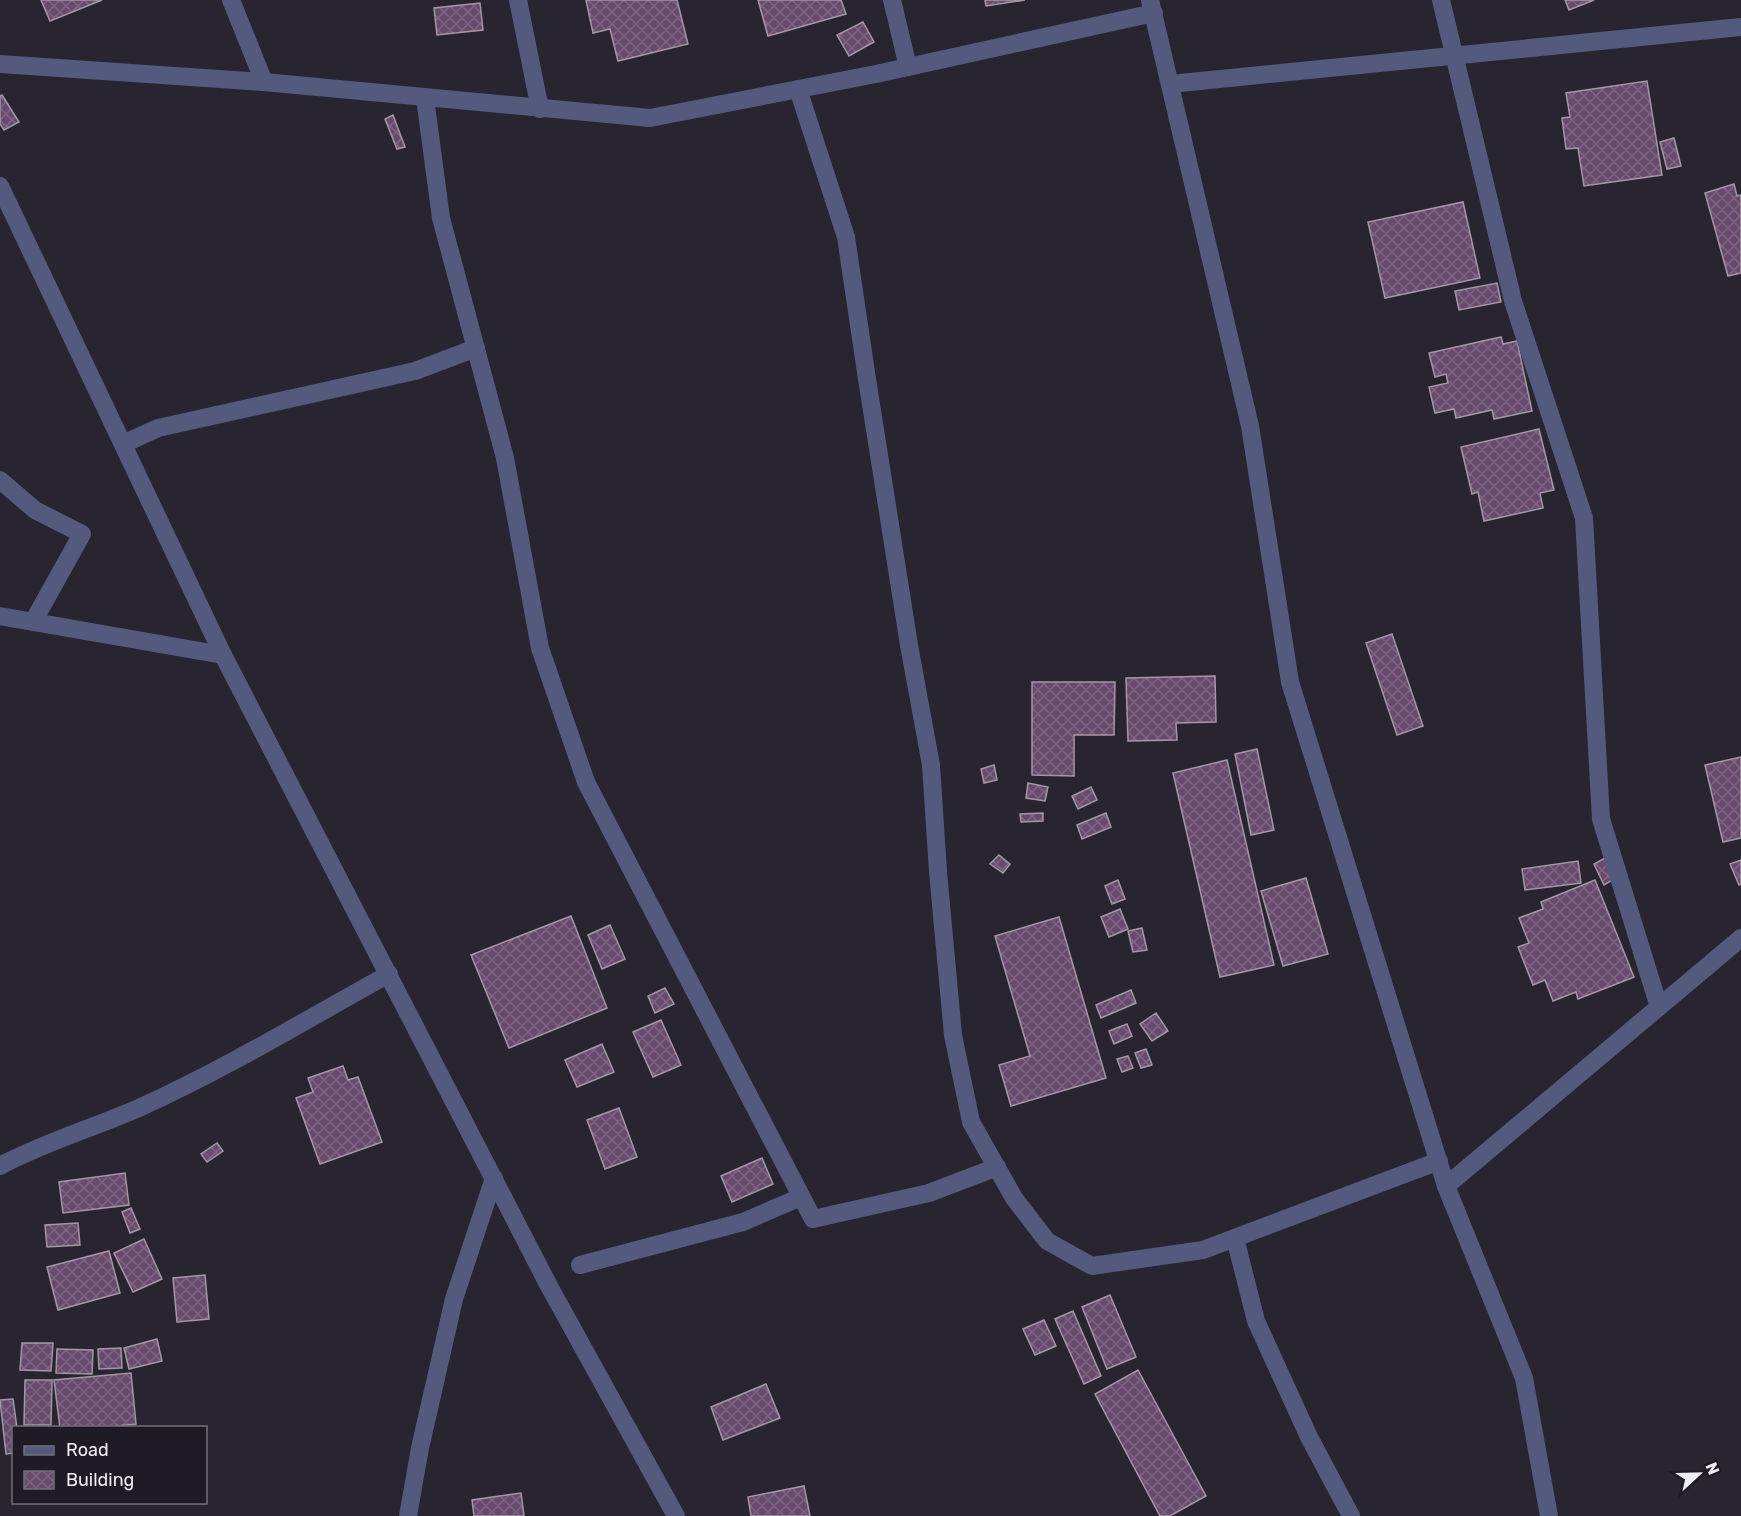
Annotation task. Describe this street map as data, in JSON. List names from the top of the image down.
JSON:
{
  "legend": ["Road", "Building"],
  "north": "right"
}
